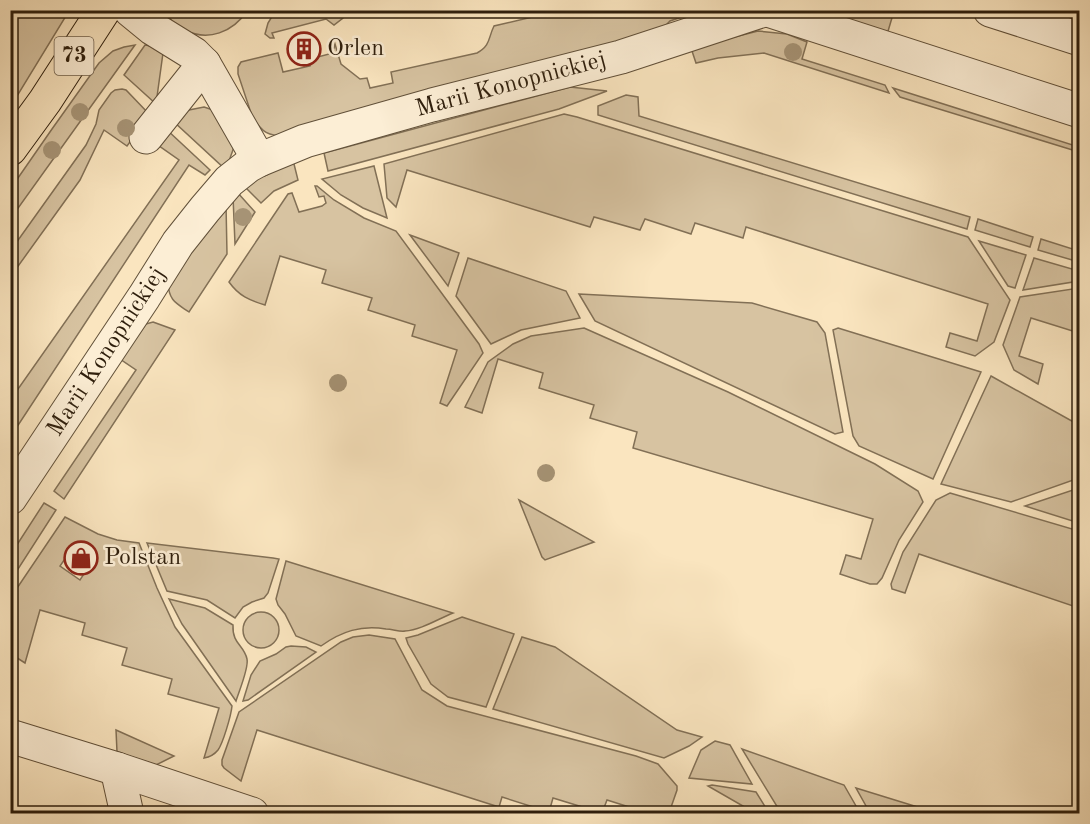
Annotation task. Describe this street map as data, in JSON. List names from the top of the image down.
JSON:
{
  "streets": {
    "main road": ["73"],
    "street": ["Marii Konopnickiej"]
  },
  "places": {
    "building": ["Orlen"],
    "shop": ["Polstan"]
  }
}
